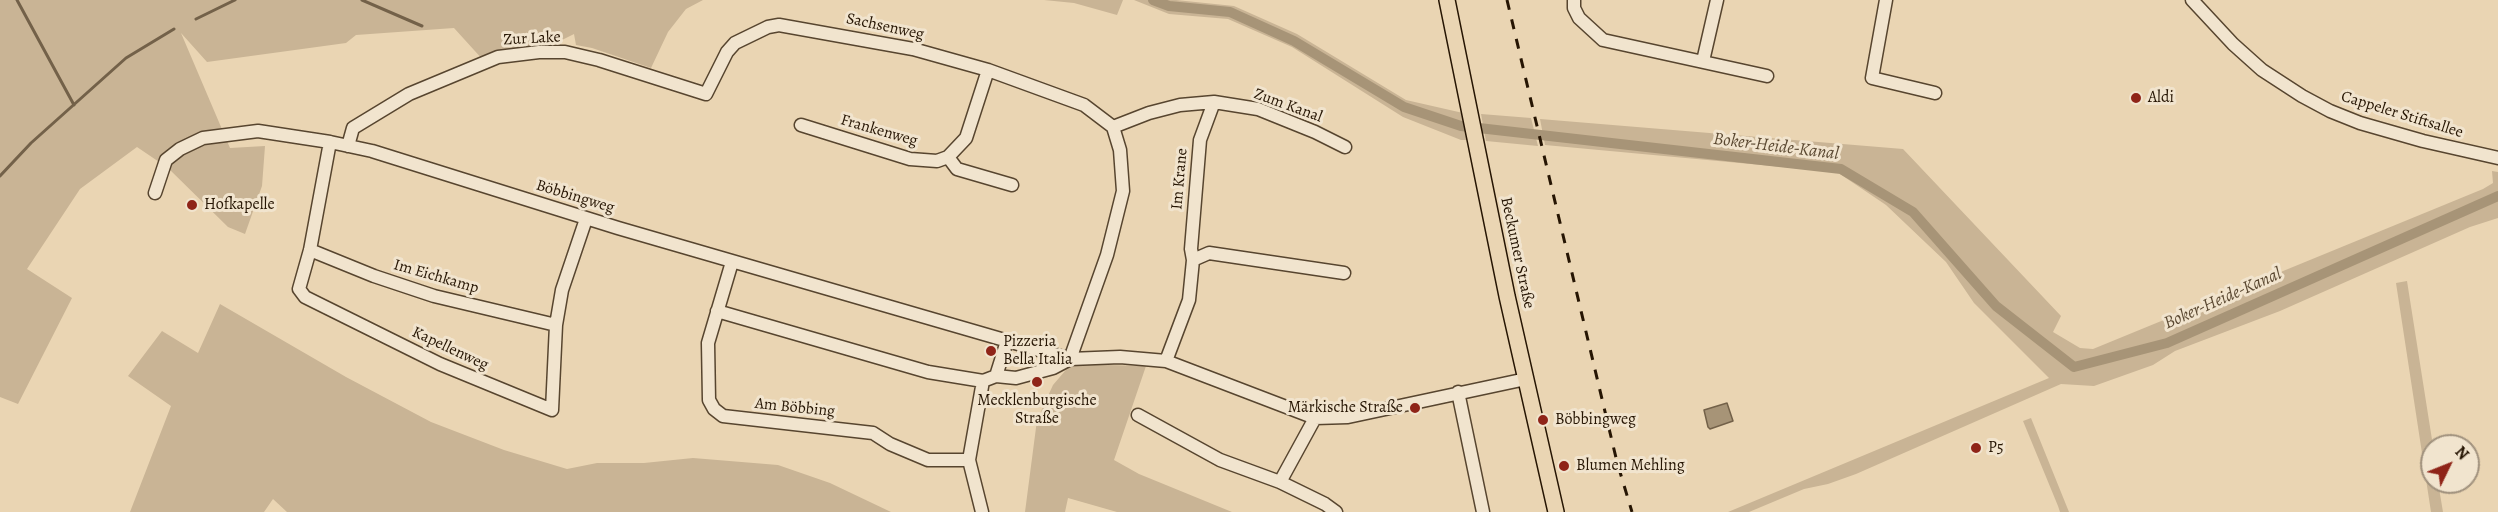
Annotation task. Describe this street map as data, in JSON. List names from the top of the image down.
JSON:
{
  "streets": {
    "main road": ["Beckumer Straße"],
    "street": [
      "Sachsenweg",
      "Zur Lake",
      "Zum Kanal",
      "Cappeler Stiftsallee",
      "Frankenweg",
      "Im Krane",
      "Böbbingweg",
      "Im Eichkamp",
      "Kapellenweg",
      "Am Böbbing"
    ]
  },
  "crossings": [
    ["Sachsenweg", "Zur Lake"],
    ["Sachsenweg", "Zum Kanal"],
    ["Zur Lake", "Böbbingweg"],
    ["Zum Kanal", "Im Krane"],
    ["Im Krane", "Böbbingweg"],
    ["Böbbingweg", "Beckumer Straße"],
    ["Böbbingweg", "Kapellenweg"],
    ["Böbbingweg", "Am Böbbing"],
    ["Im Eichkamp", "Kapellenweg"]
  ],
  "water": ["Boker-Heide-Kanal"],
  "places": [
    "Aldi",
    "Hofkapelle",
    "Pizzeria Bella Italia",
    "Mecklenburgische Straße",
    "Märkische Straße",
    "Böbbingweg",
    "P5",
    "Blumen Mehling"
  ],
  "north": "top right"
}
